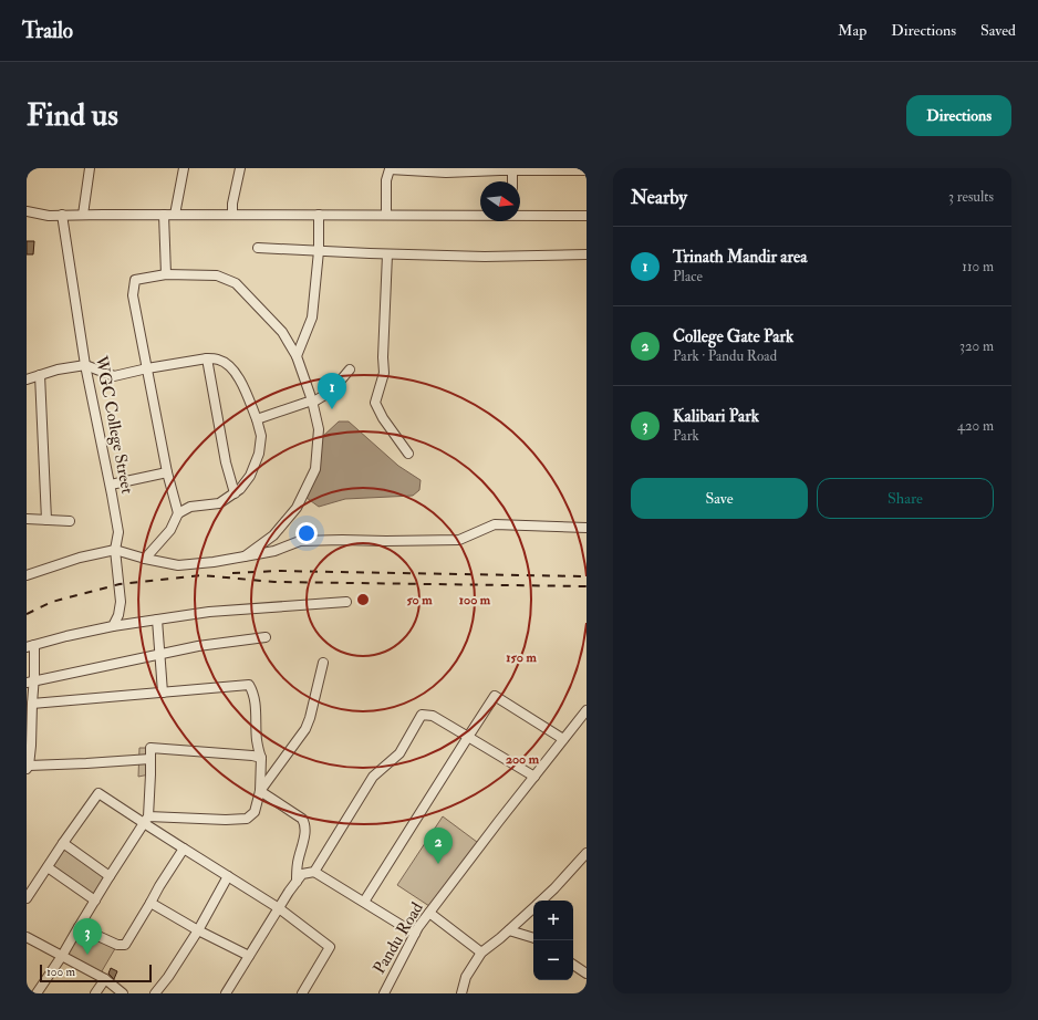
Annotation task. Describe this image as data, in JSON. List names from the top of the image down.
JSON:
{
  "streets": {
    "street": ["WGC College Street", "Pandu Road"]
  },
  "scale_bar": "100 m",
  "north": "right",
  "page": {
    "header": "Trailo",
    "nav": ["Map", "Directions", "Saved"],
    "buttons": [
      "Directions",
      ["Save", "Share"]
    ],
    "title": "Find us",
    "heading": ["Nearby", "3 results"],
    "list": [
      {
        "mark": "1",
        "name": "Trinath Mandir area",
        "note": "Place",
        "value": "110 m"
      },
      {
        "mark": "2",
        "name": "College Gate Park",
        "note": "Park · Pandu Road",
        "value": "320 m"
      },
      {
        "mark": "3",
        "name": "Kalibari Park",
        "note": "Park",
        "value": "420 m"
      }
    ],
    "pins": ["1", "2", "3"],
    "map_buttons": ["+", "−"],
    "scale": "100 m"
  },
  "rings": [
    "50 m",
    "100 m",
    "150 m",
    "200 m"
  ]
}
